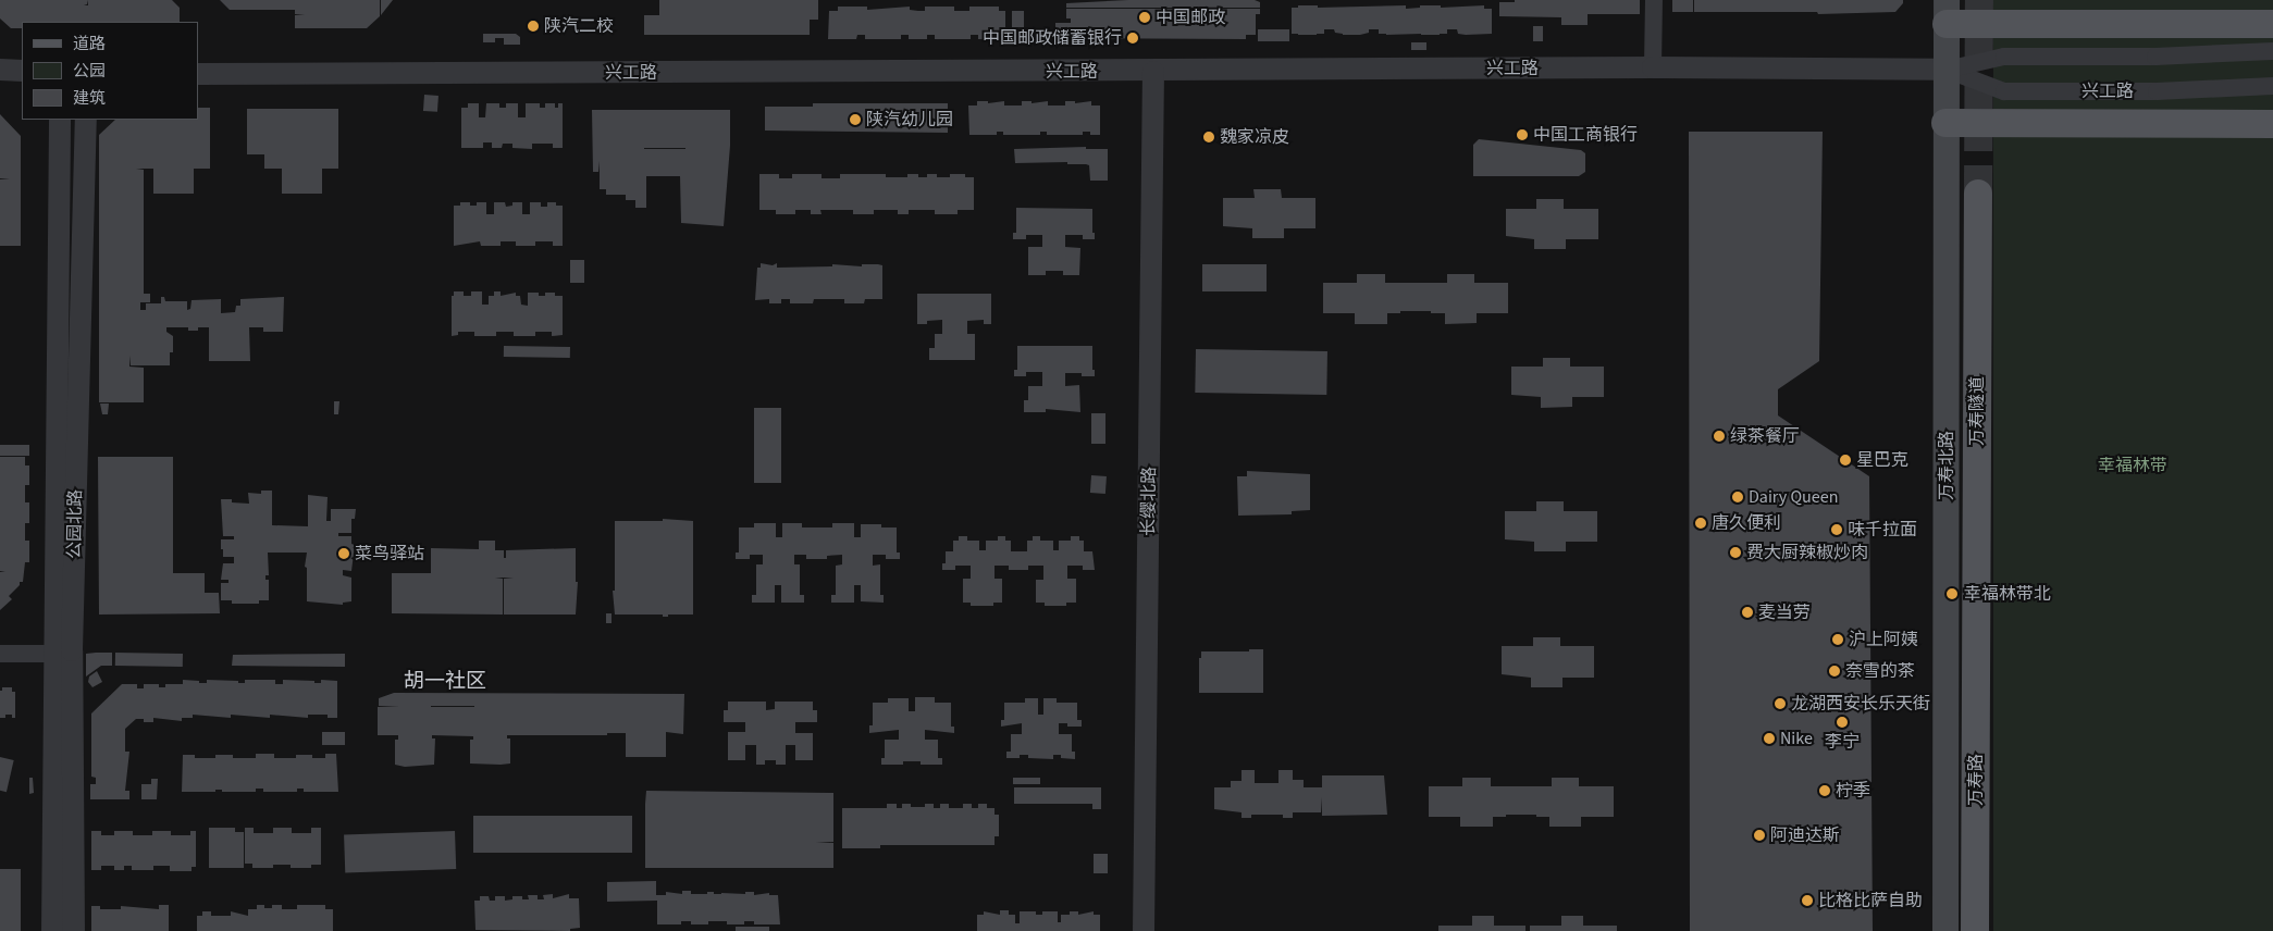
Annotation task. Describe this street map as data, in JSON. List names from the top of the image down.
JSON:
{
  "streets": {
    "main road": ["万寿隧道", "万寿北路", "万寿路"],
    "street": ["兴工路", "长缨北路", "公园北路"]
  },
  "crossings": [
    ["兴工路", "万寿北路"],
    ["兴工路", "长缨北路"],
    ["万寿隧道", "万寿路"]
  ],
  "districts": ["胡一社区"],
  "parks": ["幸福林带"],
  "places": [
    "中国邮政",
    "陕汽二校",
    "中国邮政储蓄银行",
    "陕汽幼儿园",
    "中国工商银行",
    "魏家凉皮",
    "绿茶餐厅",
    "星巴克",
    "Dairy Queen",
    "唐久便利",
    "味千拉面",
    "费大厨辣椒炒肉",
    "菜鸟驿站",
    "幸福林带北",
    "麦当劳",
    "沪上阿姨",
    "奈雪的茶",
    "龙湖西安长乐天街",
    "李宁",
    "Nike",
    "柠季",
    "阿迪达斯",
    "比格比萨自助"
  ],
  "legend": ["道路", "公园", "建筑"]
}
